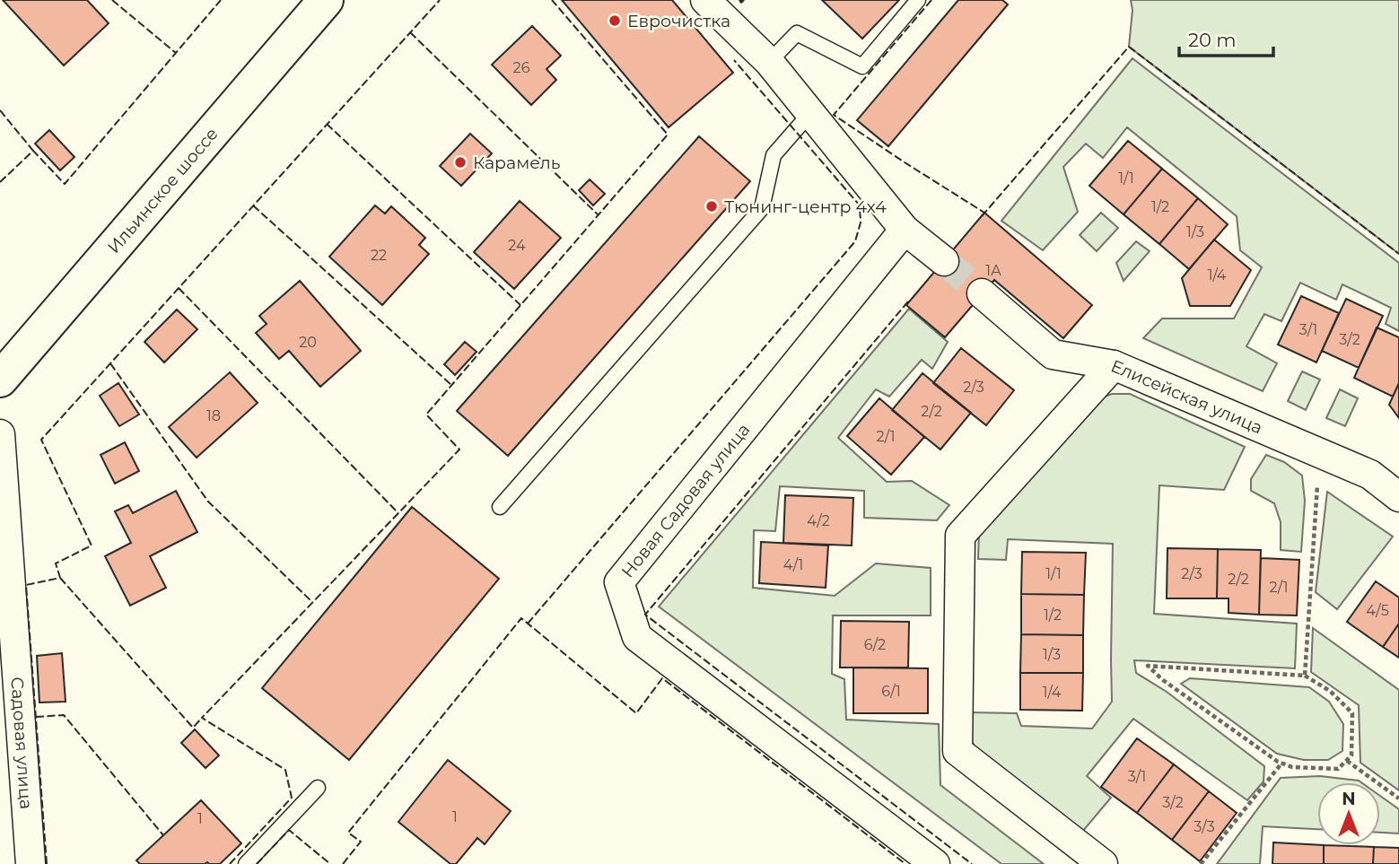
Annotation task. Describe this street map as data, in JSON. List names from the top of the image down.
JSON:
{
  "streets": {
    "main road": ["Ильинское шоссе"],
    "street": ["Елисейская улица", "Новая Садовая улица", "Садовая улица"]
  },
  "places": ["Еврочистка", "Карамель", "Тюнинг-центр 4х4"],
  "house_numbers": [
    "26",
    "1/1",
    "1/2",
    "1/3",
    "24",
    "22",
    "1А",
    "1/4",
    "3/1",
    "3/2",
    "20",
    "2/3",
    "2/2",
    "18",
    "2/1",
    "4/2",
    "4/1",
    "1/1",
    "2/3",
    "2/2",
    "2/1",
    "4/5",
    "1/2",
    "6/2",
    "1/3",
    "6/1",
    "1/4",
    "3/1",
    "3/2",
    "1",
    "1",
    "3/3"
  ],
  "scale_bar": "20 m",
  "north": "top"
}
